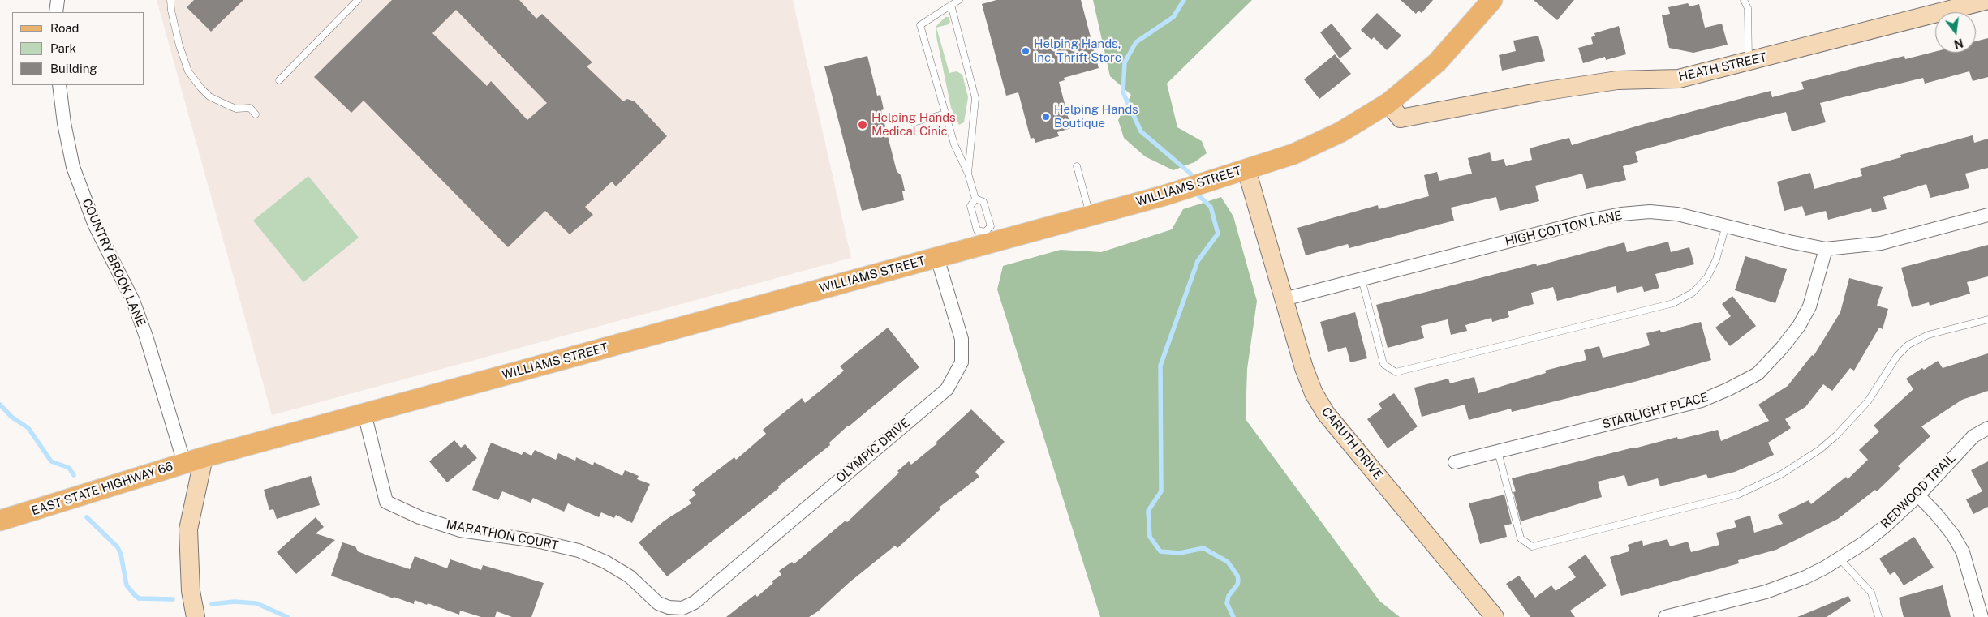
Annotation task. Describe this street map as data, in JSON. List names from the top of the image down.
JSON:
{
  "streets": {
    "main road": ["WILLIAMS STREET", "EAST STATE HIGHWAY 66"],
    "street": [
      "HEATH STREET",
      "HIGH COTTON LANE",
      "COUNTRY BROOK LANE",
      "STARLIGHT PLACE",
      "CARUTH DRIVE",
      "OLYMPIC DRIVE",
      "REDWOOD TRAIL",
      "MARATHON COURT"
    ]
  },
  "crossings": [
    ["HEATH STREET", "WILLIAMS STREET"],
    ["WILLIAMS STREET", "CARUTH DRIVE"],
    ["WILLIAMS STREET", "OLYMPIC DRIVE"],
    ["WILLIAMS STREET", "EAST STATE HIGHWAY 66"],
    ["WILLIAMS STREET", "MARATHON COURT"],
    ["HIGH COTTON LANE", "STARLIGHT PLACE"],
    ["HIGH COTTON LANE", "CARUTH DRIVE"],
    ["COUNTRY BROOK LANE", "EAST STATE HIGHWAY 66"],
    ["OLYMPIC DRIVE", "MARATHON COURT"]
  ],
  "places": ["Helping Hands, Inc. Thrift Store", "Helping Hands Boutique", "Helping Hands Medical Cinic"],
  "legend": ["Road", "Park", "Building"],
  "north": "bottom"
}
